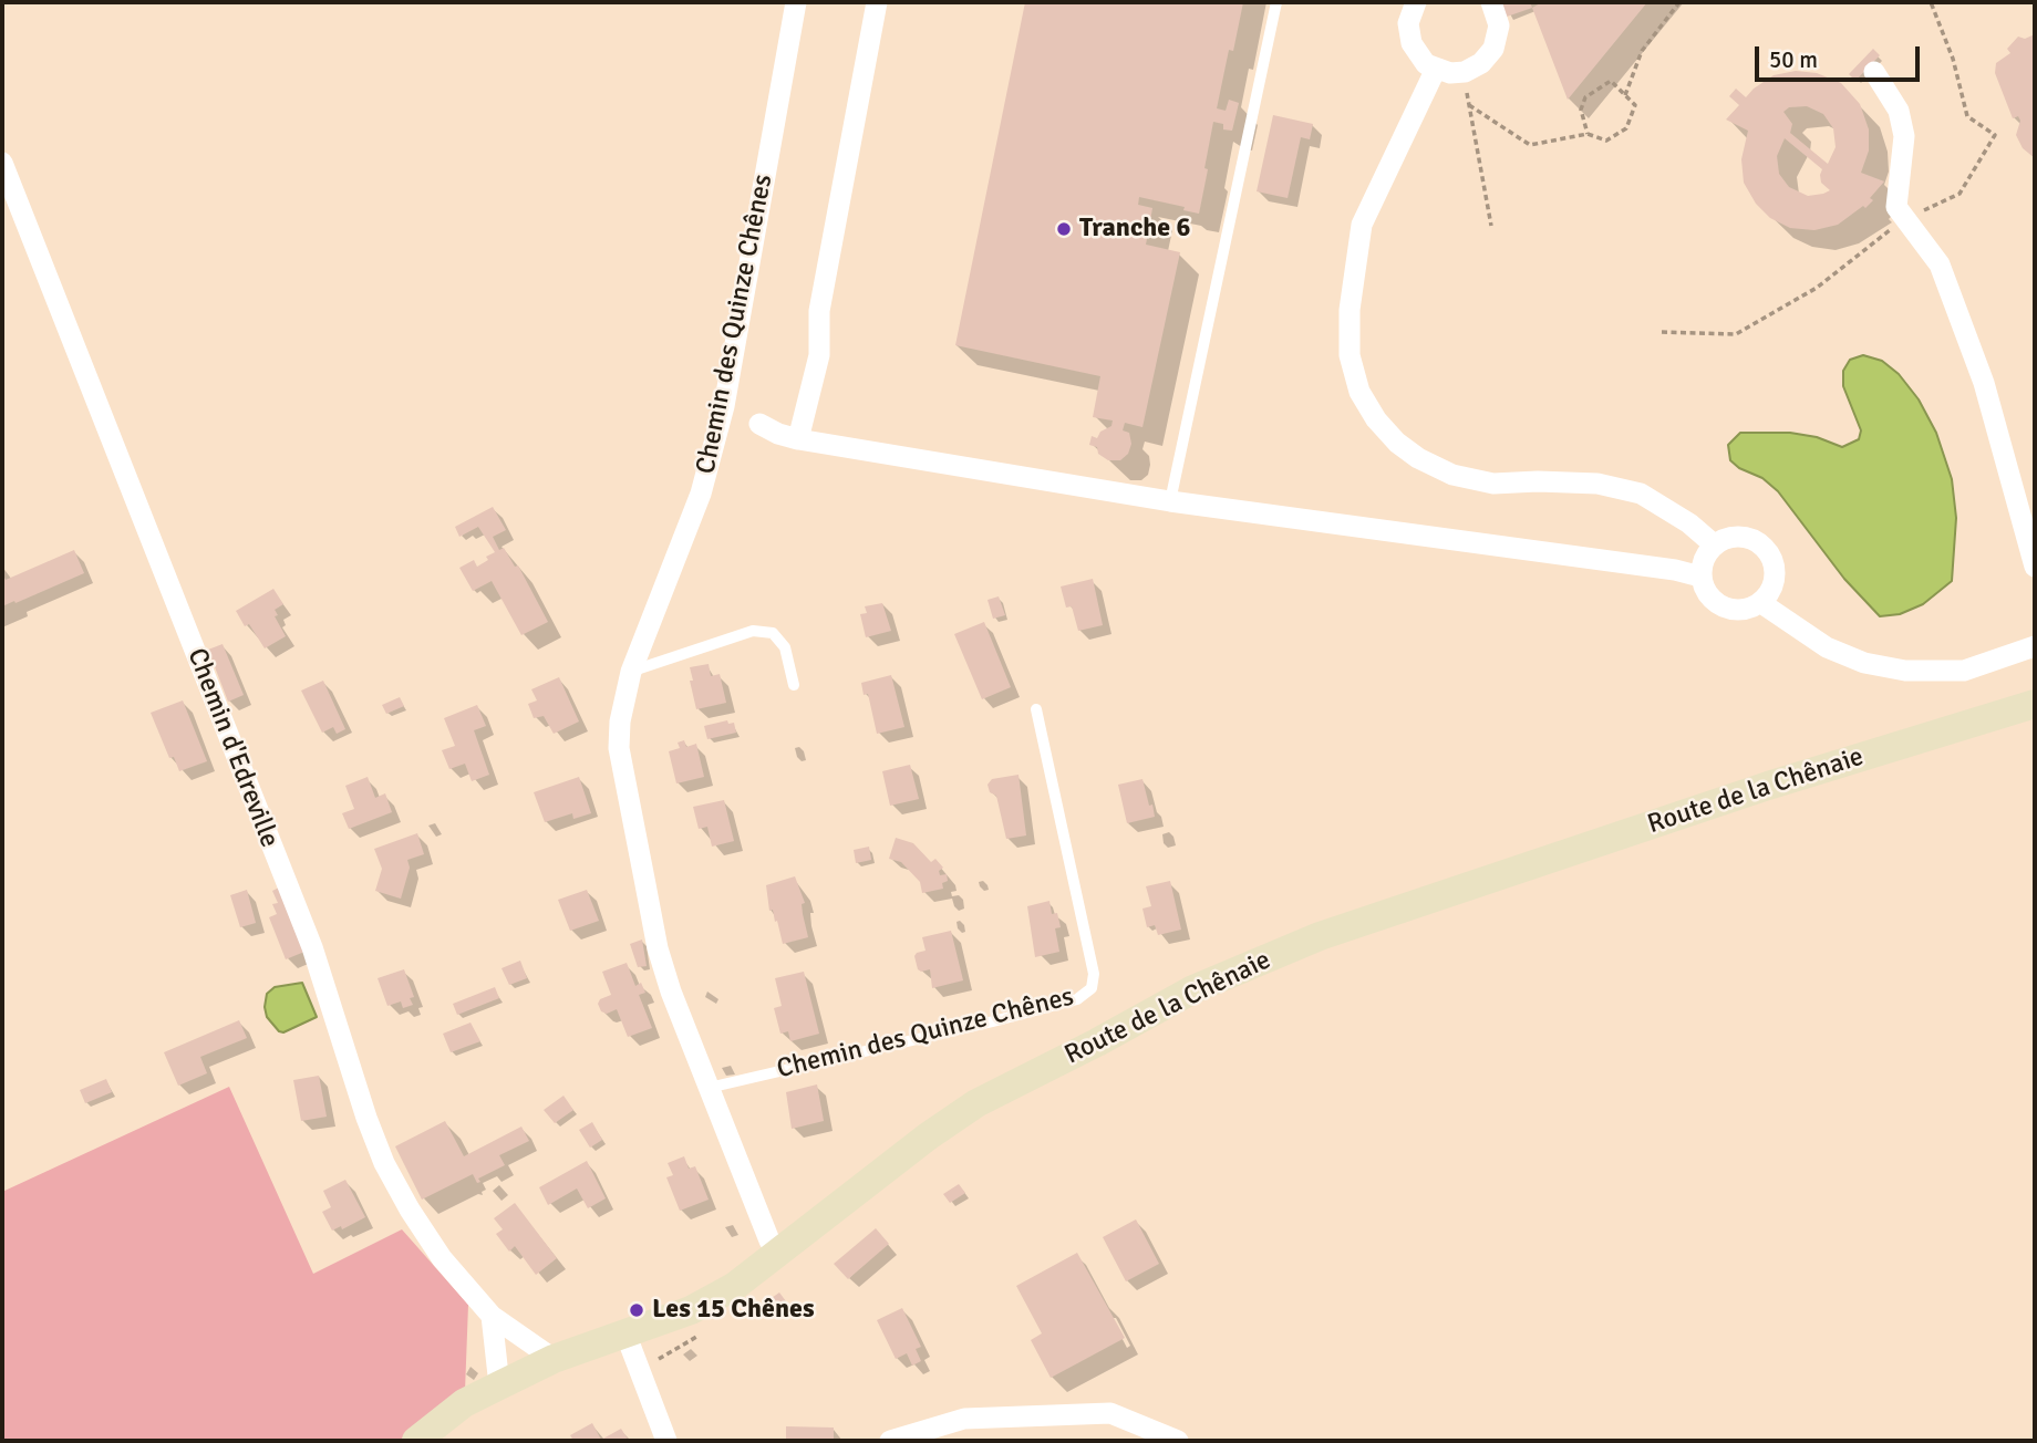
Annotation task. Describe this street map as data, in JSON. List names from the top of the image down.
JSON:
{
  "streets": {
    "street": ["Chemin des Quinze Chênes", "Chemin d'Edreville", "Route de la Chênaie"]
  },
  "crossings": [
    ["Chemin des Quinze Chênes", "Route de la Chênaie"],
    ["Chemin d'Edreville", "Route de la Chênaie"]
  ],
  "places": ["Tranche 6", "Les 15 Chênes"],
  "scale_bar": "50 m"
}
